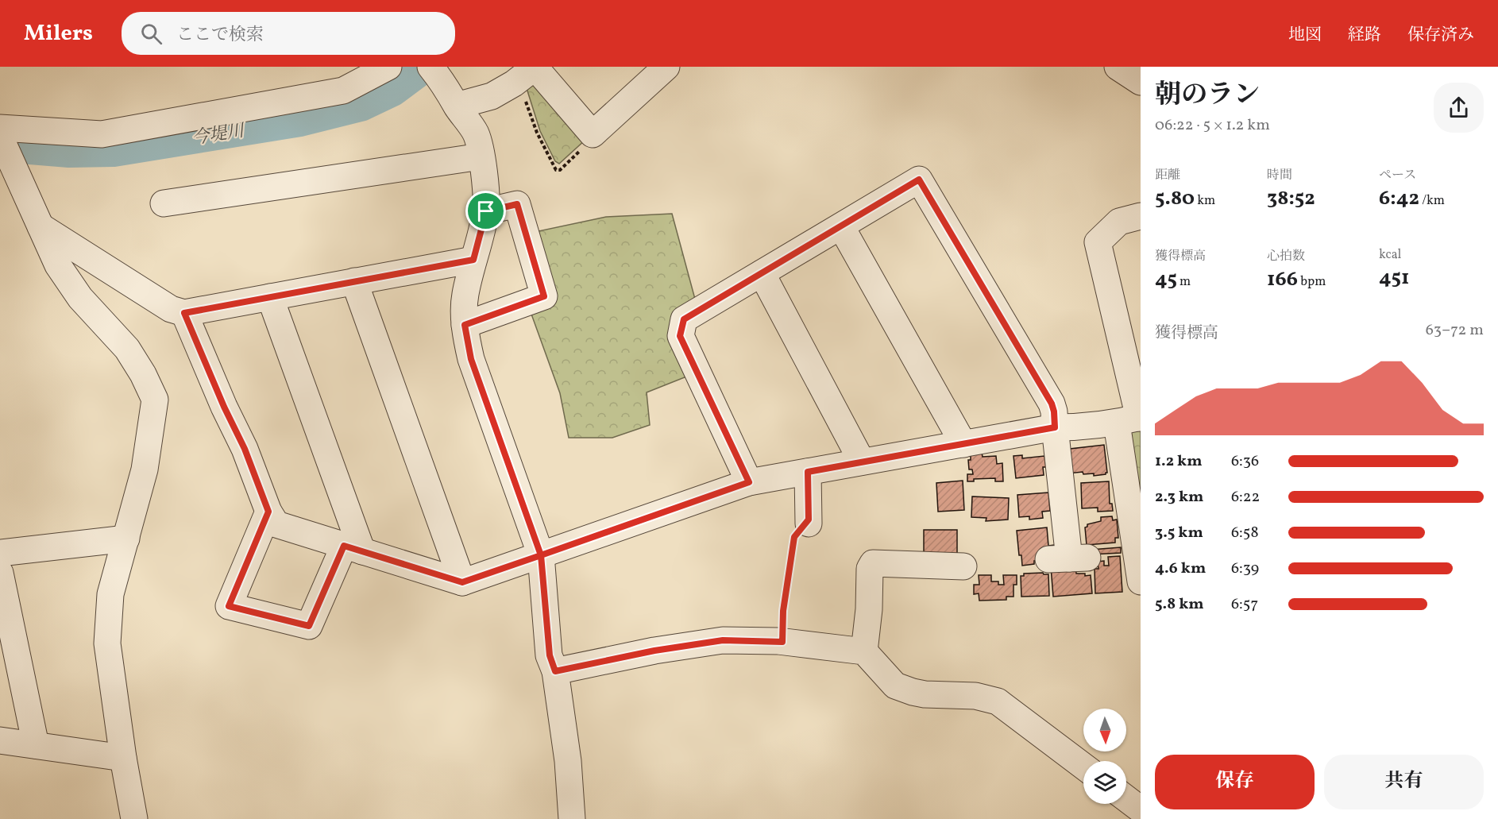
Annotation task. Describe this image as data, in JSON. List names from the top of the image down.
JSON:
{
  "water": ["今堤川"],
  "north": "bottom",
  "page": {
    "header": "Milers",
    "search": "ここで検索",
    "nav": ["地図", "経路", "保存済み"],
    "heading": ["朝のラン", "06:22 · 5 × 1.2 km"],
    "stats": [
      ["距離", "5.80 km"],
      ["時間", "38:52"],
      ["ペース", "6:42 /km"],
      ["獲得標高", "45 m"],
      ["心拍数", "166 bpm"],
      ["kcal", "451"]
    ],
    "chart": ["獲得標高", "63–72 m"],
    "list": [
      {
        "name": "1.2 km",
        "note": "6:36"
      },
      {
        "name": "2.3 km",
        "note": "6:22"
      },
      {
        "name": "3.5 km",
        "note": "6:58"
      },
      {
        "name": "4.6 km",
        "note": "6:39"
      },
      {
        "name": "5.8 km",
        "note": "6:57"
      }
    ],
    "buttons": ["保存", "共有"]
  }
}
